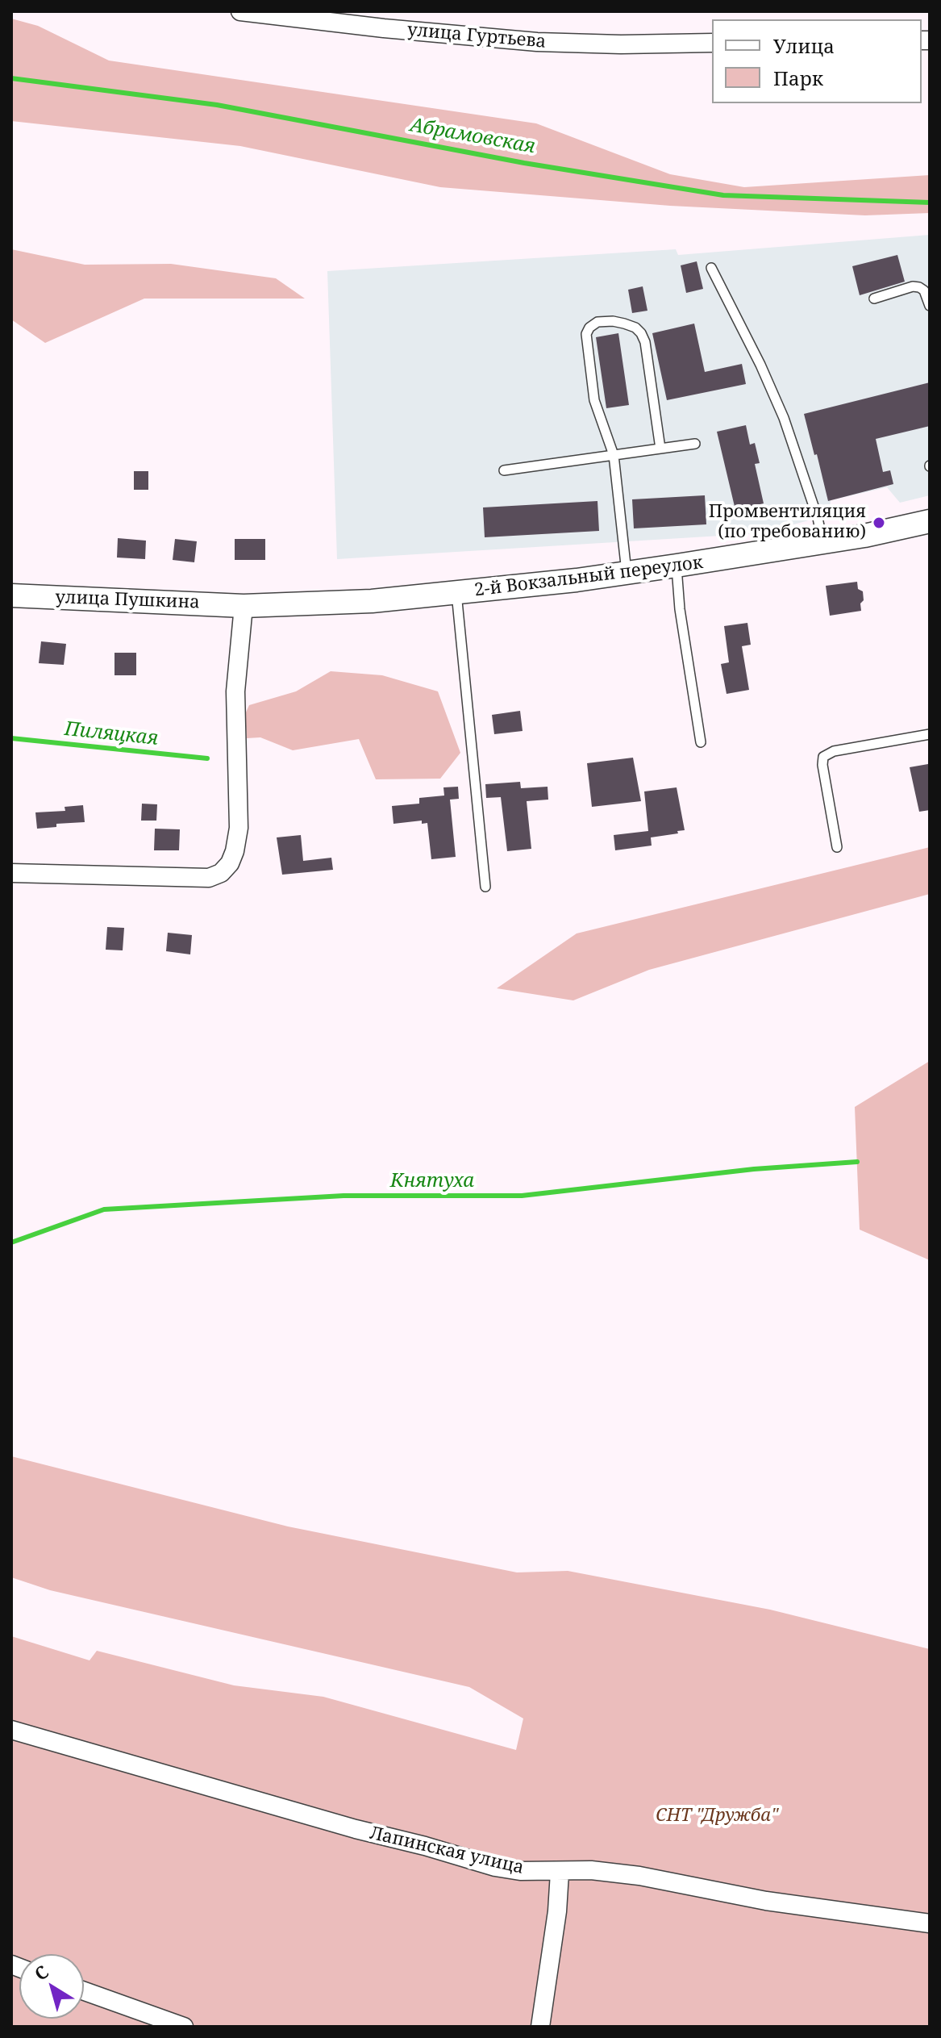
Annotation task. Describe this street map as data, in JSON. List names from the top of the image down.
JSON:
{
  "streets": {
    "street": [
      "улица Гуртьева",
      "2-й Вокзальный переулок",
      "улица Пушкина",
      "Лапинская улица"
    ]
  },
  "crossings": [
    ["2-й Вокзальный переулок", "улица Пушкина"]
  ],
  "water": ["Абрамовская", "Пиляцкая", "Княтуха"],
  "parks": ["СНТ \"Дружба\""],
  "places": ["Промвентиляция (по требованию)"],
  "legend": ["Улица", "Парк"],
  "north": "top left"
}
